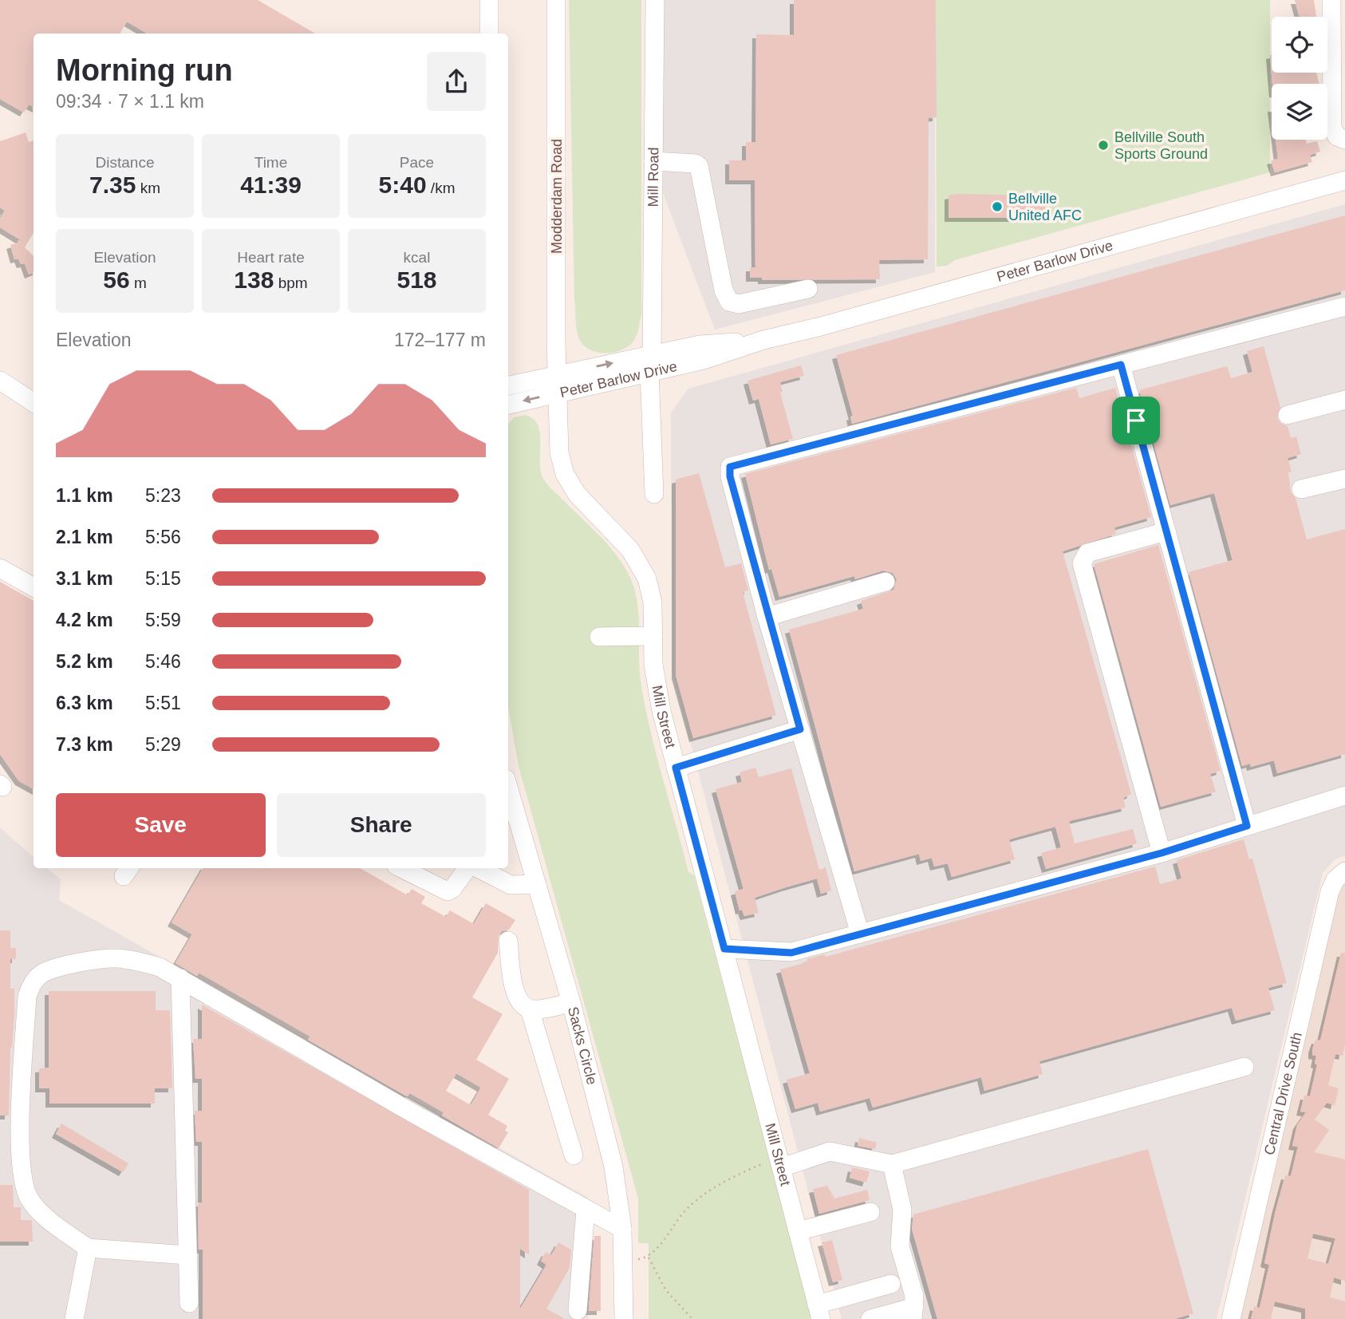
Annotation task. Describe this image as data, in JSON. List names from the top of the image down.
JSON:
{
  "streets": {
    "street": [
      "Mill Road",
      "Modderdam Road",
      "Peter Barlow Drive",
      "Mill Street",
      "Sacks Circle",
      "Central Drive South"
    ]
  },
  "crossings": [
    ["Mill Road", "Peter Barlow Drive"],
    ["Modderdam Road", "Peter Barlow Drive"],
    ["Modderdam Road", "Mill Street"],
    ["Peter Barlow Drive", "Mill Street"]
  ],
  "places": ["Bellville South Sports Ground", "Bellville United AFC"],
  "page": {
    "heading": ["Morning run", "09:34 · 7 × 1.1 km"],
    "stats": [
      ["Distance", "7.35 km"],
      ["Time", "41:39"],
      ["Pace", "5:40 /km"],
      ["Elevation", "56 m"],
      ["Heart rate", "138 bpm"],
      ["kcal", "518"]
    ],
    "chart": ["Elevation", "172–177 m"],
    "list": [
      {
        "name": "1.1 km",
        "note": "5:23"
      },
      {
        "name": "2.1 km",
        "note": "5:56"
      },
      {
        "name": "3.1 km",
        "note": "5:15"
      },
      {
        "name": "4.2 km",
        "note": "5:59"
      },
      {
        "name": "5.2 km",
        "note": "5:46"
      },
      {
        "name": "6.3 km",
        "note": "5:51"
      },
      {
        "name": "7.3 km",
        "note": "5:29"
      }
    ],
    "buttons": ["Save", "Share"]
  }
}
